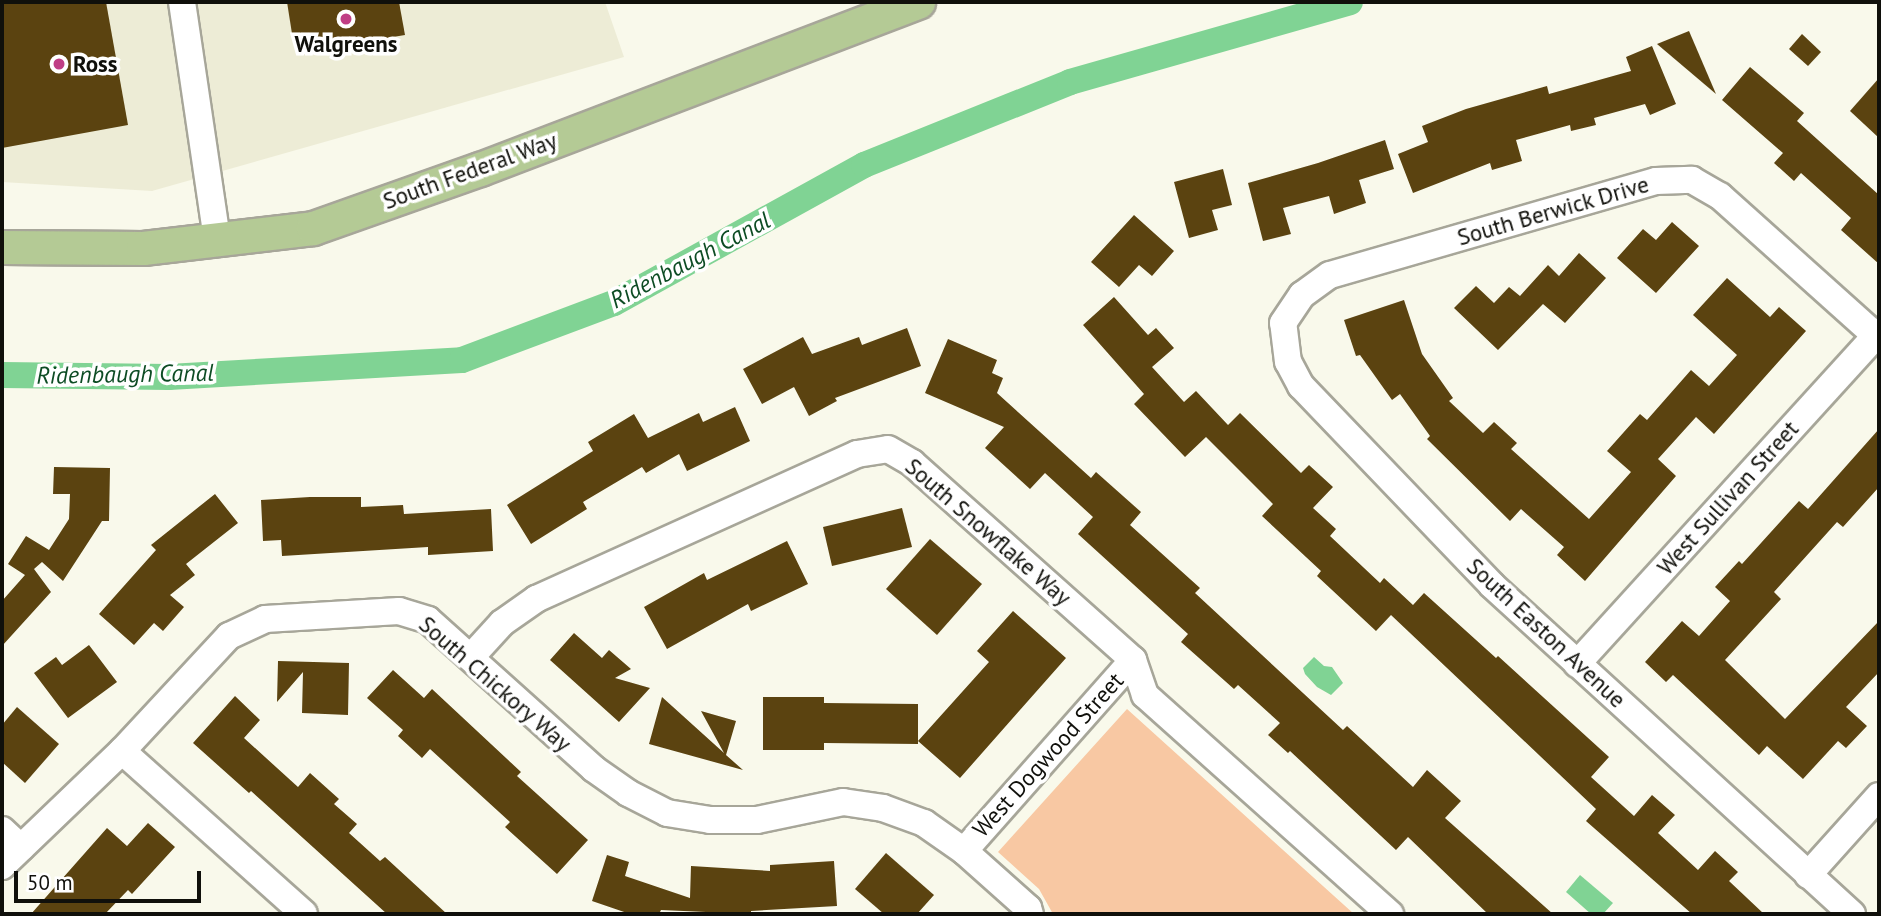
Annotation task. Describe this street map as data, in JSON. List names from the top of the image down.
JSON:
{
  "streets": {
    "main road": ["South Federal Way"],
    "street": [
      "South Berwick Drive",
      "West Sullivan Street",
      "South Snowflake Way",
      "South Easton Avenue",
      "South Chickory Way",
      "West Dogwood Street"
    ]
  },
  "crossings": [
    ["South Berwick Drive", "West Sullivan Street"],
    ["South Berwick Drive", "South Easton Avenue"],
    ["West Sullivan Street", "South Easton Avenue"],
    ["South Snowflake Way", "South Chickory Way"],
    ["South Snowflake Way", "West Dogwood Street"],
    ["South Chickory Way", "West Dogwood Street"]
  ],
  "water": ["Ridenbaugh Canal"],
  "places": ["Walgreens", "Ross"],
  "scale_bar": "50 m"
}
